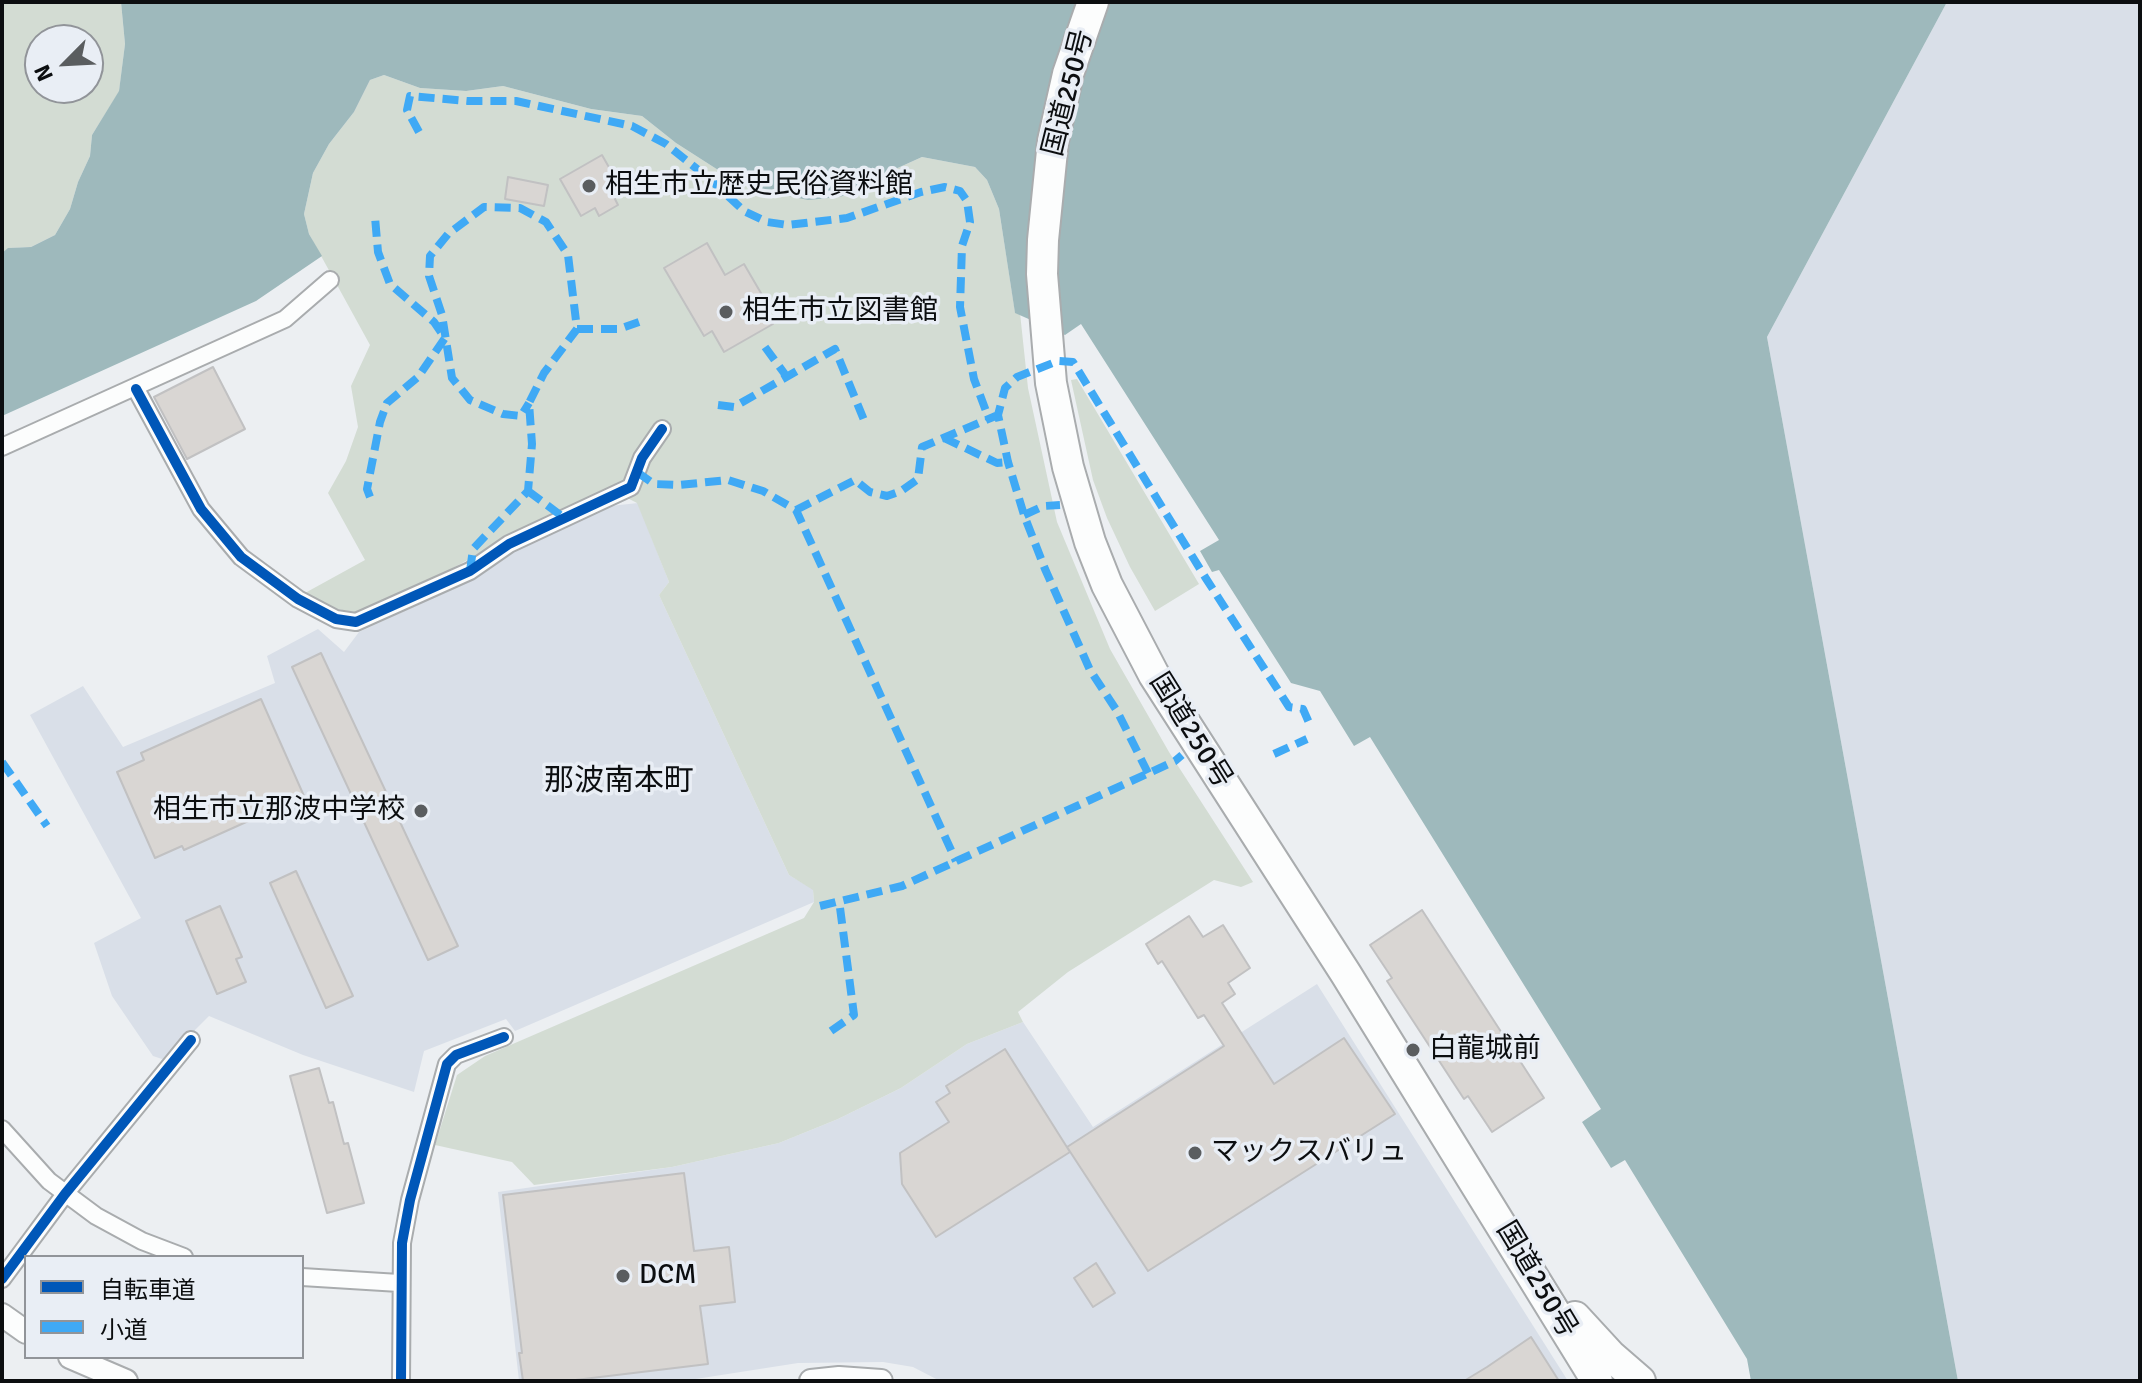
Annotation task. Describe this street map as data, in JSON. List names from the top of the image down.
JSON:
{
  "streets": {
    "highway": ["国道250号"]
  },
  "districts": ["那波南本町"],
  "places": [
    "相生市立歴史民俗資料館",
    "相生市立図書館",
    "相生市立那波中学校",
    "白龍城前",
    "マックスバリュ",
    "DCM"
  ],
  "legend": ["自転車道", "小道"],
  "north": "bottom left"
}
